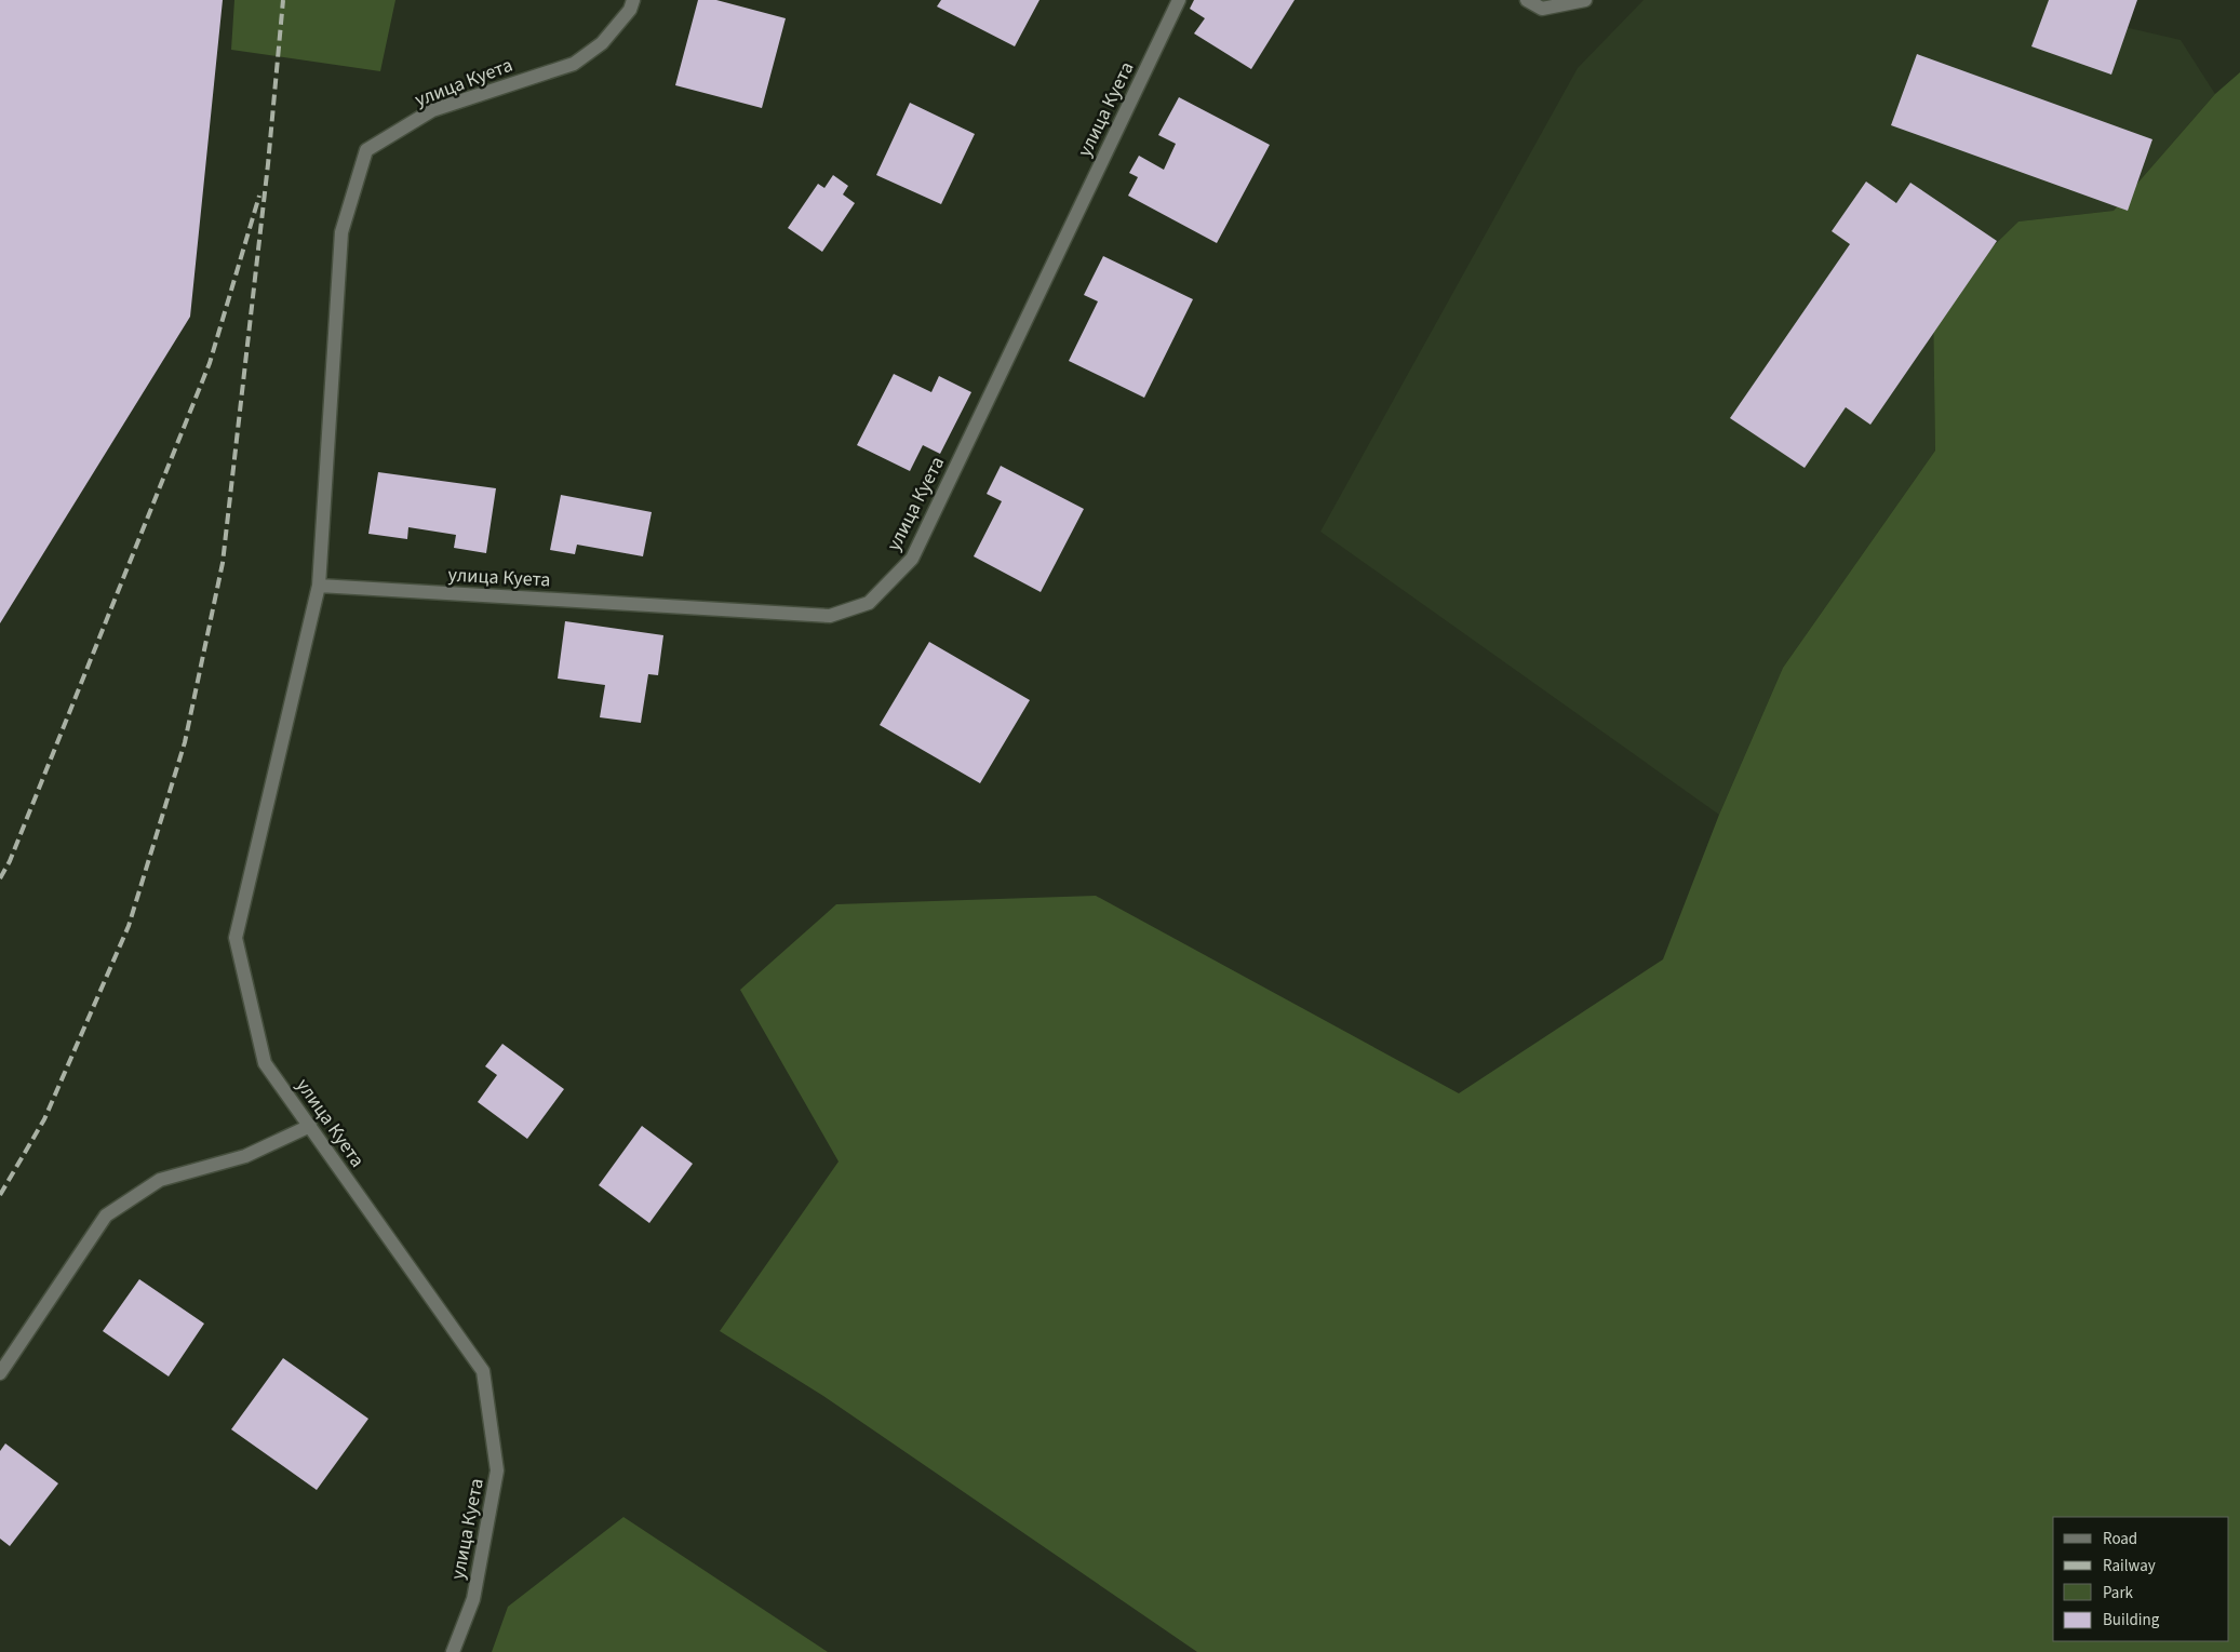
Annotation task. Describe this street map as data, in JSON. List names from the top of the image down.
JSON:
{
  "streets": {
    "street": ["улица Куета"]
  },
  "legend": [
    "Road",
    "Railway",
    "Park",
    "Building"
  ]
}
